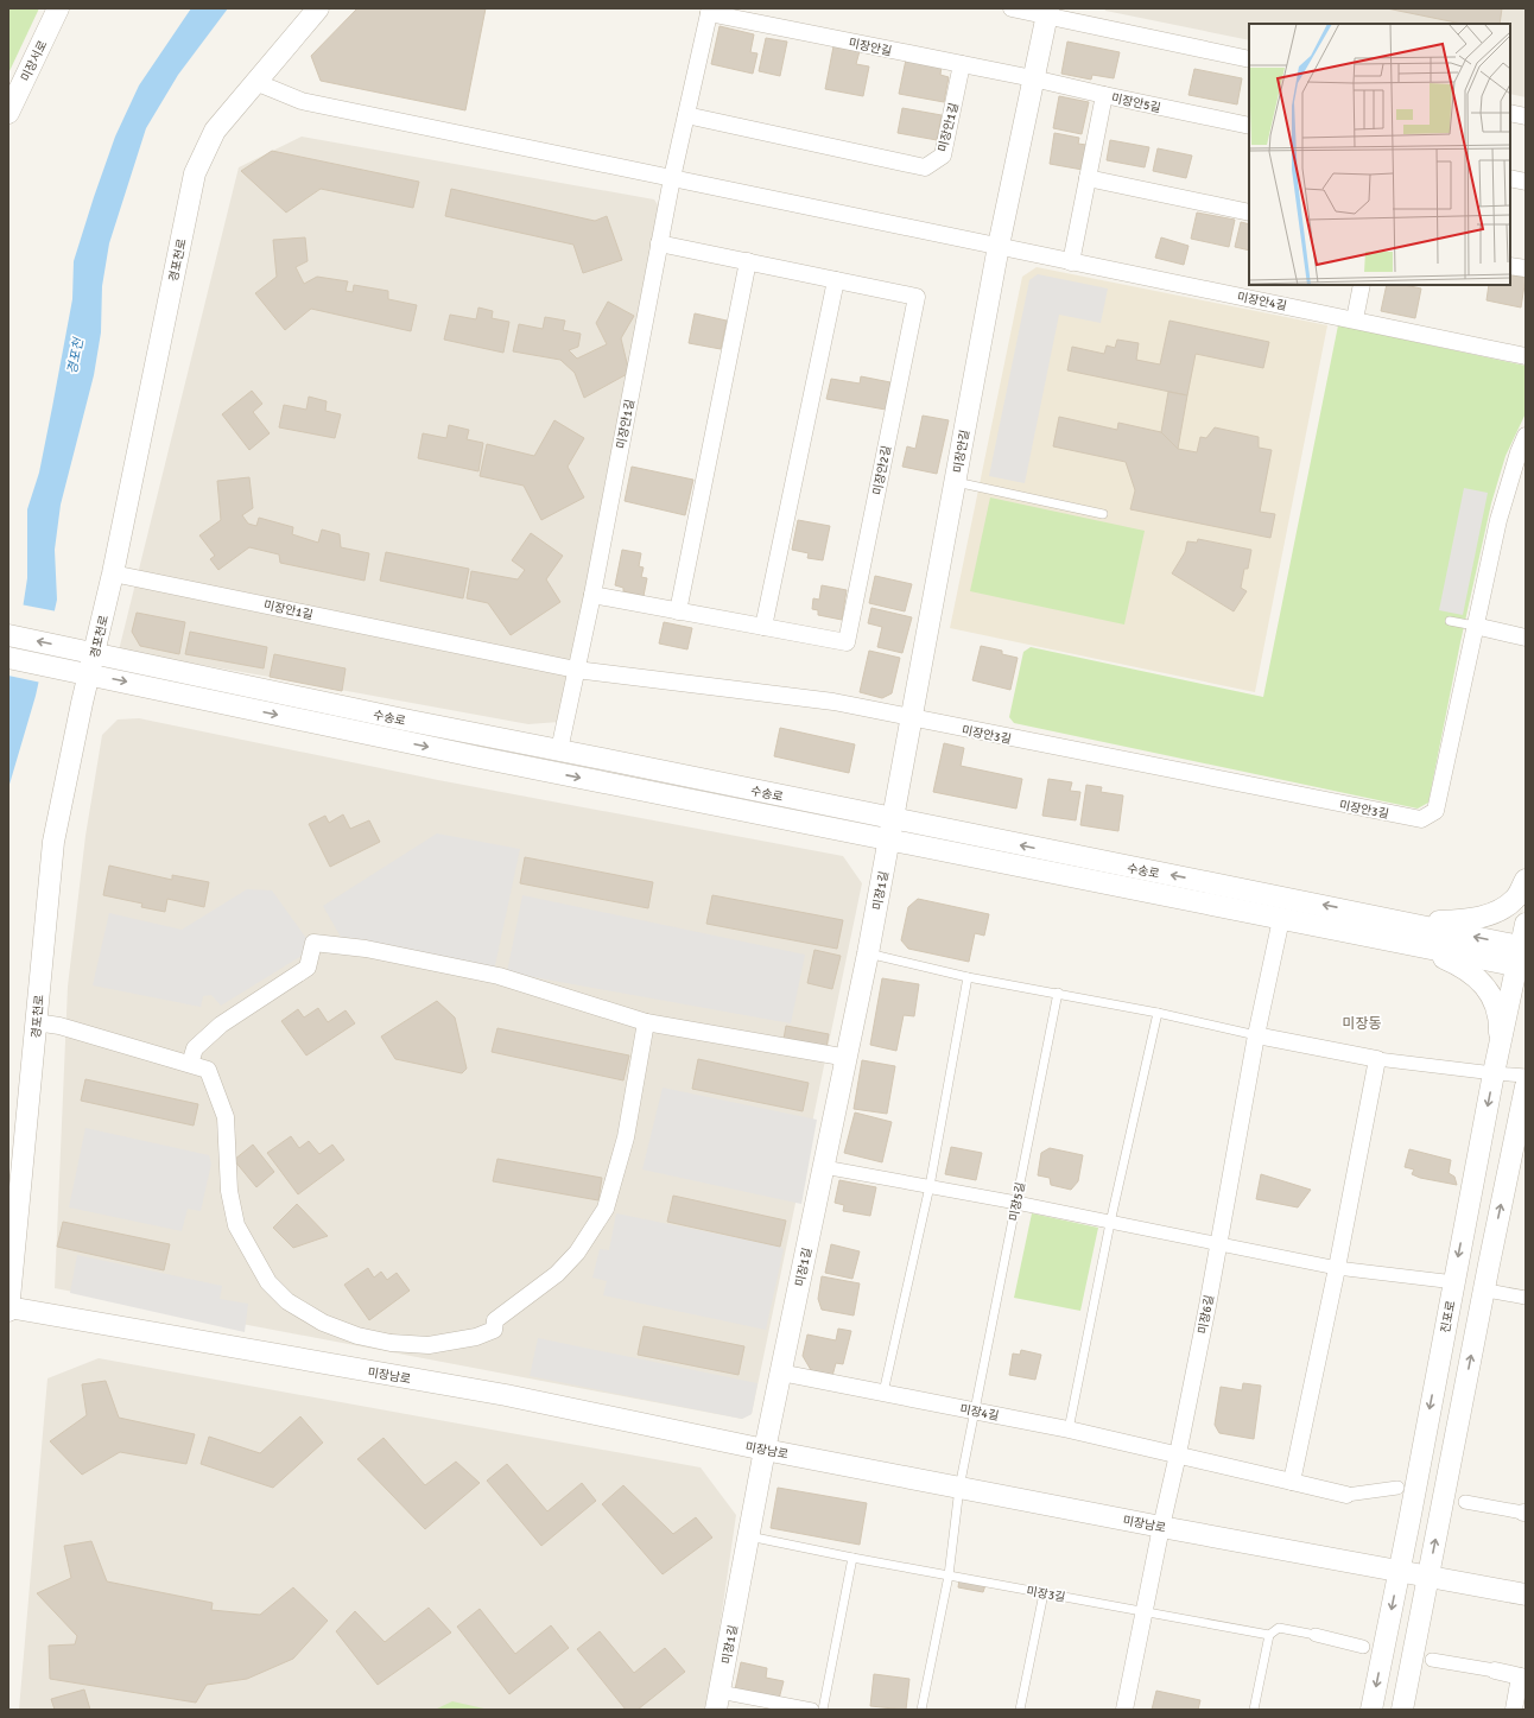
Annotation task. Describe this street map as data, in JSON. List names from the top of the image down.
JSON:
{
  "streets": {
    "street": [
      "미장안길",
      "미장서로",
      "미장안5길",
      "미장안1길",
      "경포천로",
      "미장안4길",
      "미장안2길",
      "수송로",
      "미장안3길",
      "미장1길",
      "미장6길",
      "진포로",
      "미장남로",
      "미장4길"
    ],
    "lane": ["미장5길", "미장3길"]
  },
  "crossings": [
    ["미장안길", "미장안1길"],
    ["미장안길", "미장안4길"],
    ["미장안길", "수송로"],
    ["미장안길", "미장안3길"],
    ["미장안길", "미장1길"],
    ["미장안5길", "미장안4길"],
    ["미장안1길", "경포천로"],
    ["미장안1길", "미장안2길"],
    ["미장안1길", "수송로"],
    ["미장안1길", "미장안3길"],
    ["경포천로", "수송로"],
    ["경포천로", "미장남로"],
    ["수송로", "미장1길"],
    ["수송로", "미장6길"],
    ["수송로", "진포로"],
    ["미장1길", "미장남로"],
    ["미장1길", "미장4길"],
    ["미장1길", "미장3길"],
    ["미장5길", "미장남로"],
    ["미장5길", "미장4길"],
    ["미장5길", "미장3길"],
    ["미장6길", "미장남로"],
    ["미장6길", "미장4길"],
    ["미장6길", "미장3길"],
    ["진포로", "미장남로"]
  ],
  "districts": ["미장동"],
  "water": ["경포천"]
}
